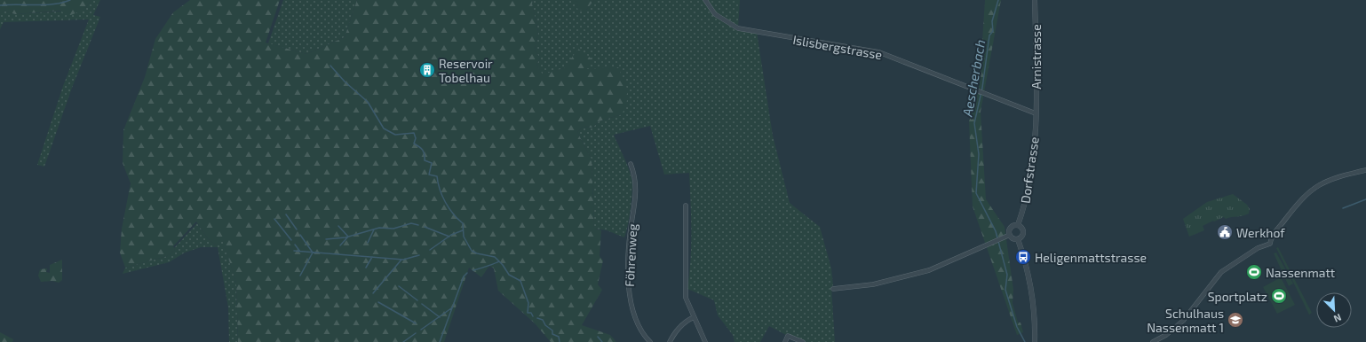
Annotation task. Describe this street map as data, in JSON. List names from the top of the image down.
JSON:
{
  "streets": {
    "street": [
      "Islisbergstrasse",
      "Arnistrasse",
      "Dorfstrasse",
      "Föhrenweg"
    ]
  },
  "crossings": [
    ["Islisbergstrasse", "Arnistrasse"],
    ["Islisbergstrasse", "Dorfstrasse"],
    ["Arnistrasse", "Dorfstrasse"]
  ],
  "water": ["Aescherbach"],
  "places": {
    "building": ["Reservoir Tobelhau"],
    "public building": ["Werkhof"],
    "bus stop": ["Heligenmattstrasse"],
    "sports": ["Nassenmatt", "Sportplatz"],
    "school or university": ["Schulhaus Nassenmatt 1"]
  },
  "north": "bottom right"
}
